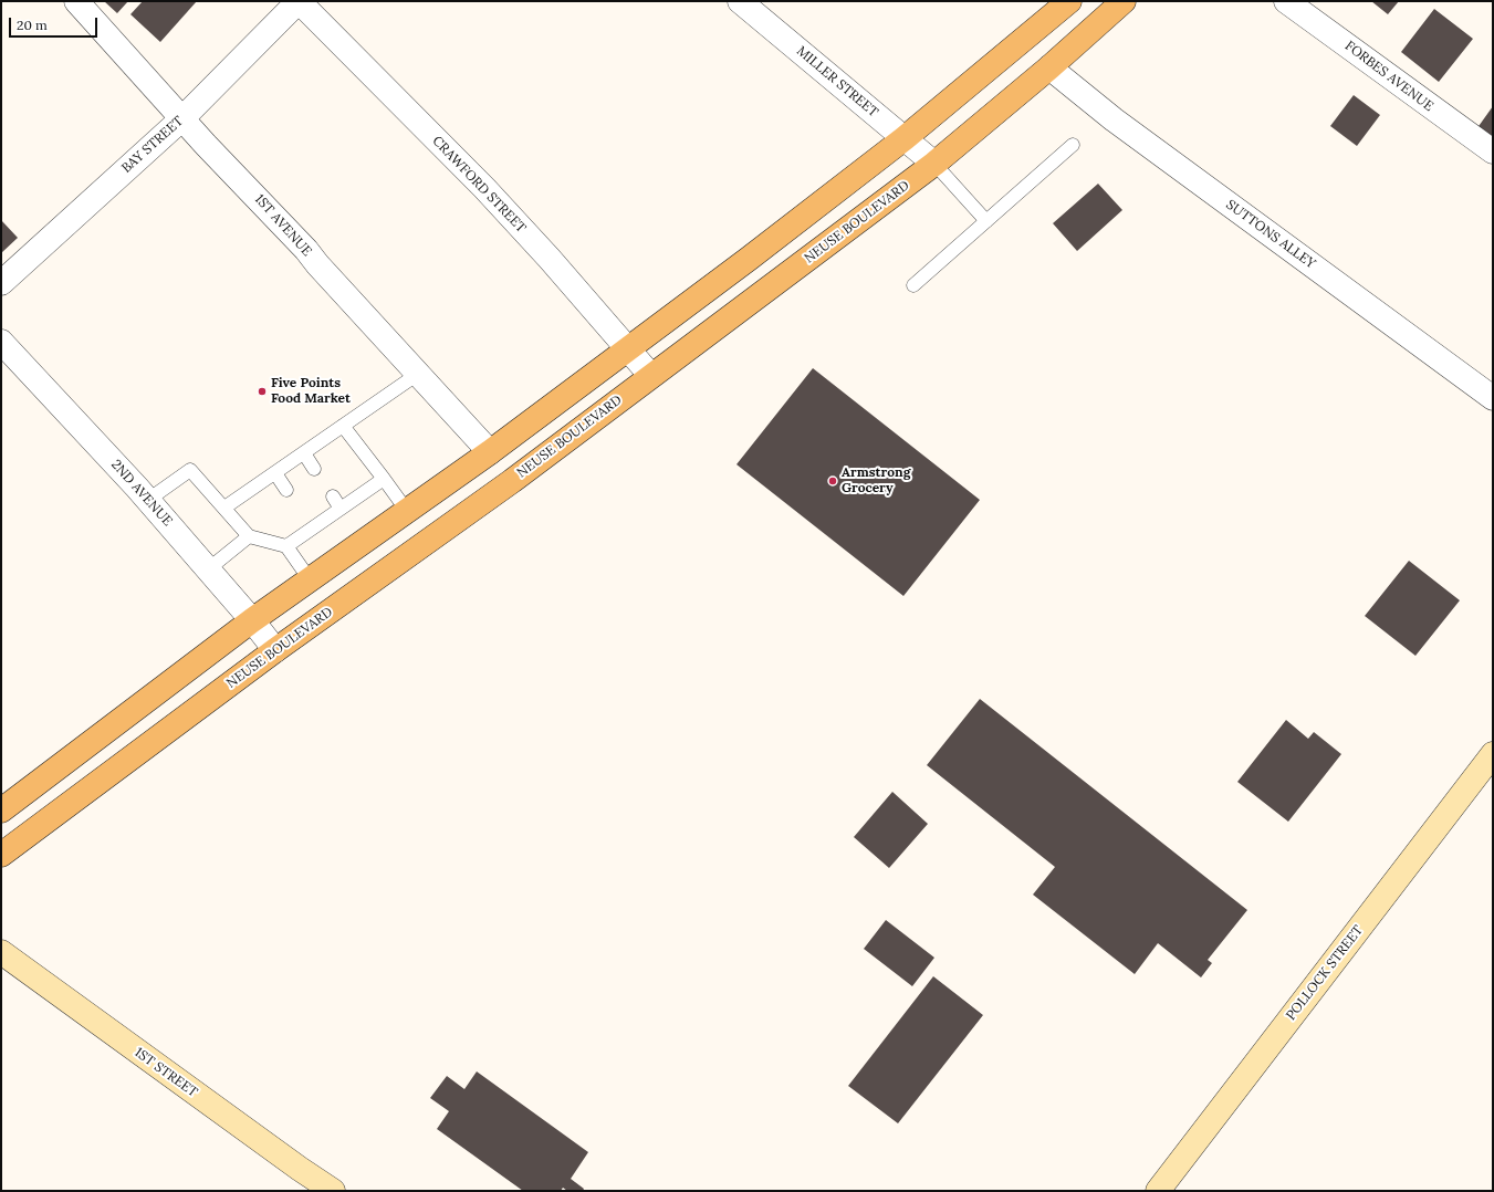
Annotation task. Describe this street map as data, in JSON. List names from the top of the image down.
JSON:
{
  "streets": {
    "main road": ["NEUSE BOULEVARD"],
    "street": [
      "FORBES AVENUE",
      "MILLER STREET",
      "BAY STREET",
      "CRAWFORD STREET",
      "1ST AVENUE",
      "SUTTONS ALLEY",
      "2ND AVENUE",
      "POLLOCK STREET",
      "1ST STREET"
    ]
  },
  "crossings": [
    ["MILLER STREET", "NEUSE BOULEVARD"],
    ["BAY STREET", "CRAWFORD STREET"],
    ["BAY STREET", "1ST AVENUE"],
    ["CRAWFORD STREET", "NEUSE BOULEVARD"],
    ["NEUSE BOULEVARD", "SUTTONS ALLEY"],
    ["NEUSE BOULEVARD", "2ND AVENUE"]
  ],
  "places": ["Five Points Food Market", "Armstrong Grocery"],
  "scale_bar": "20 m"
}
